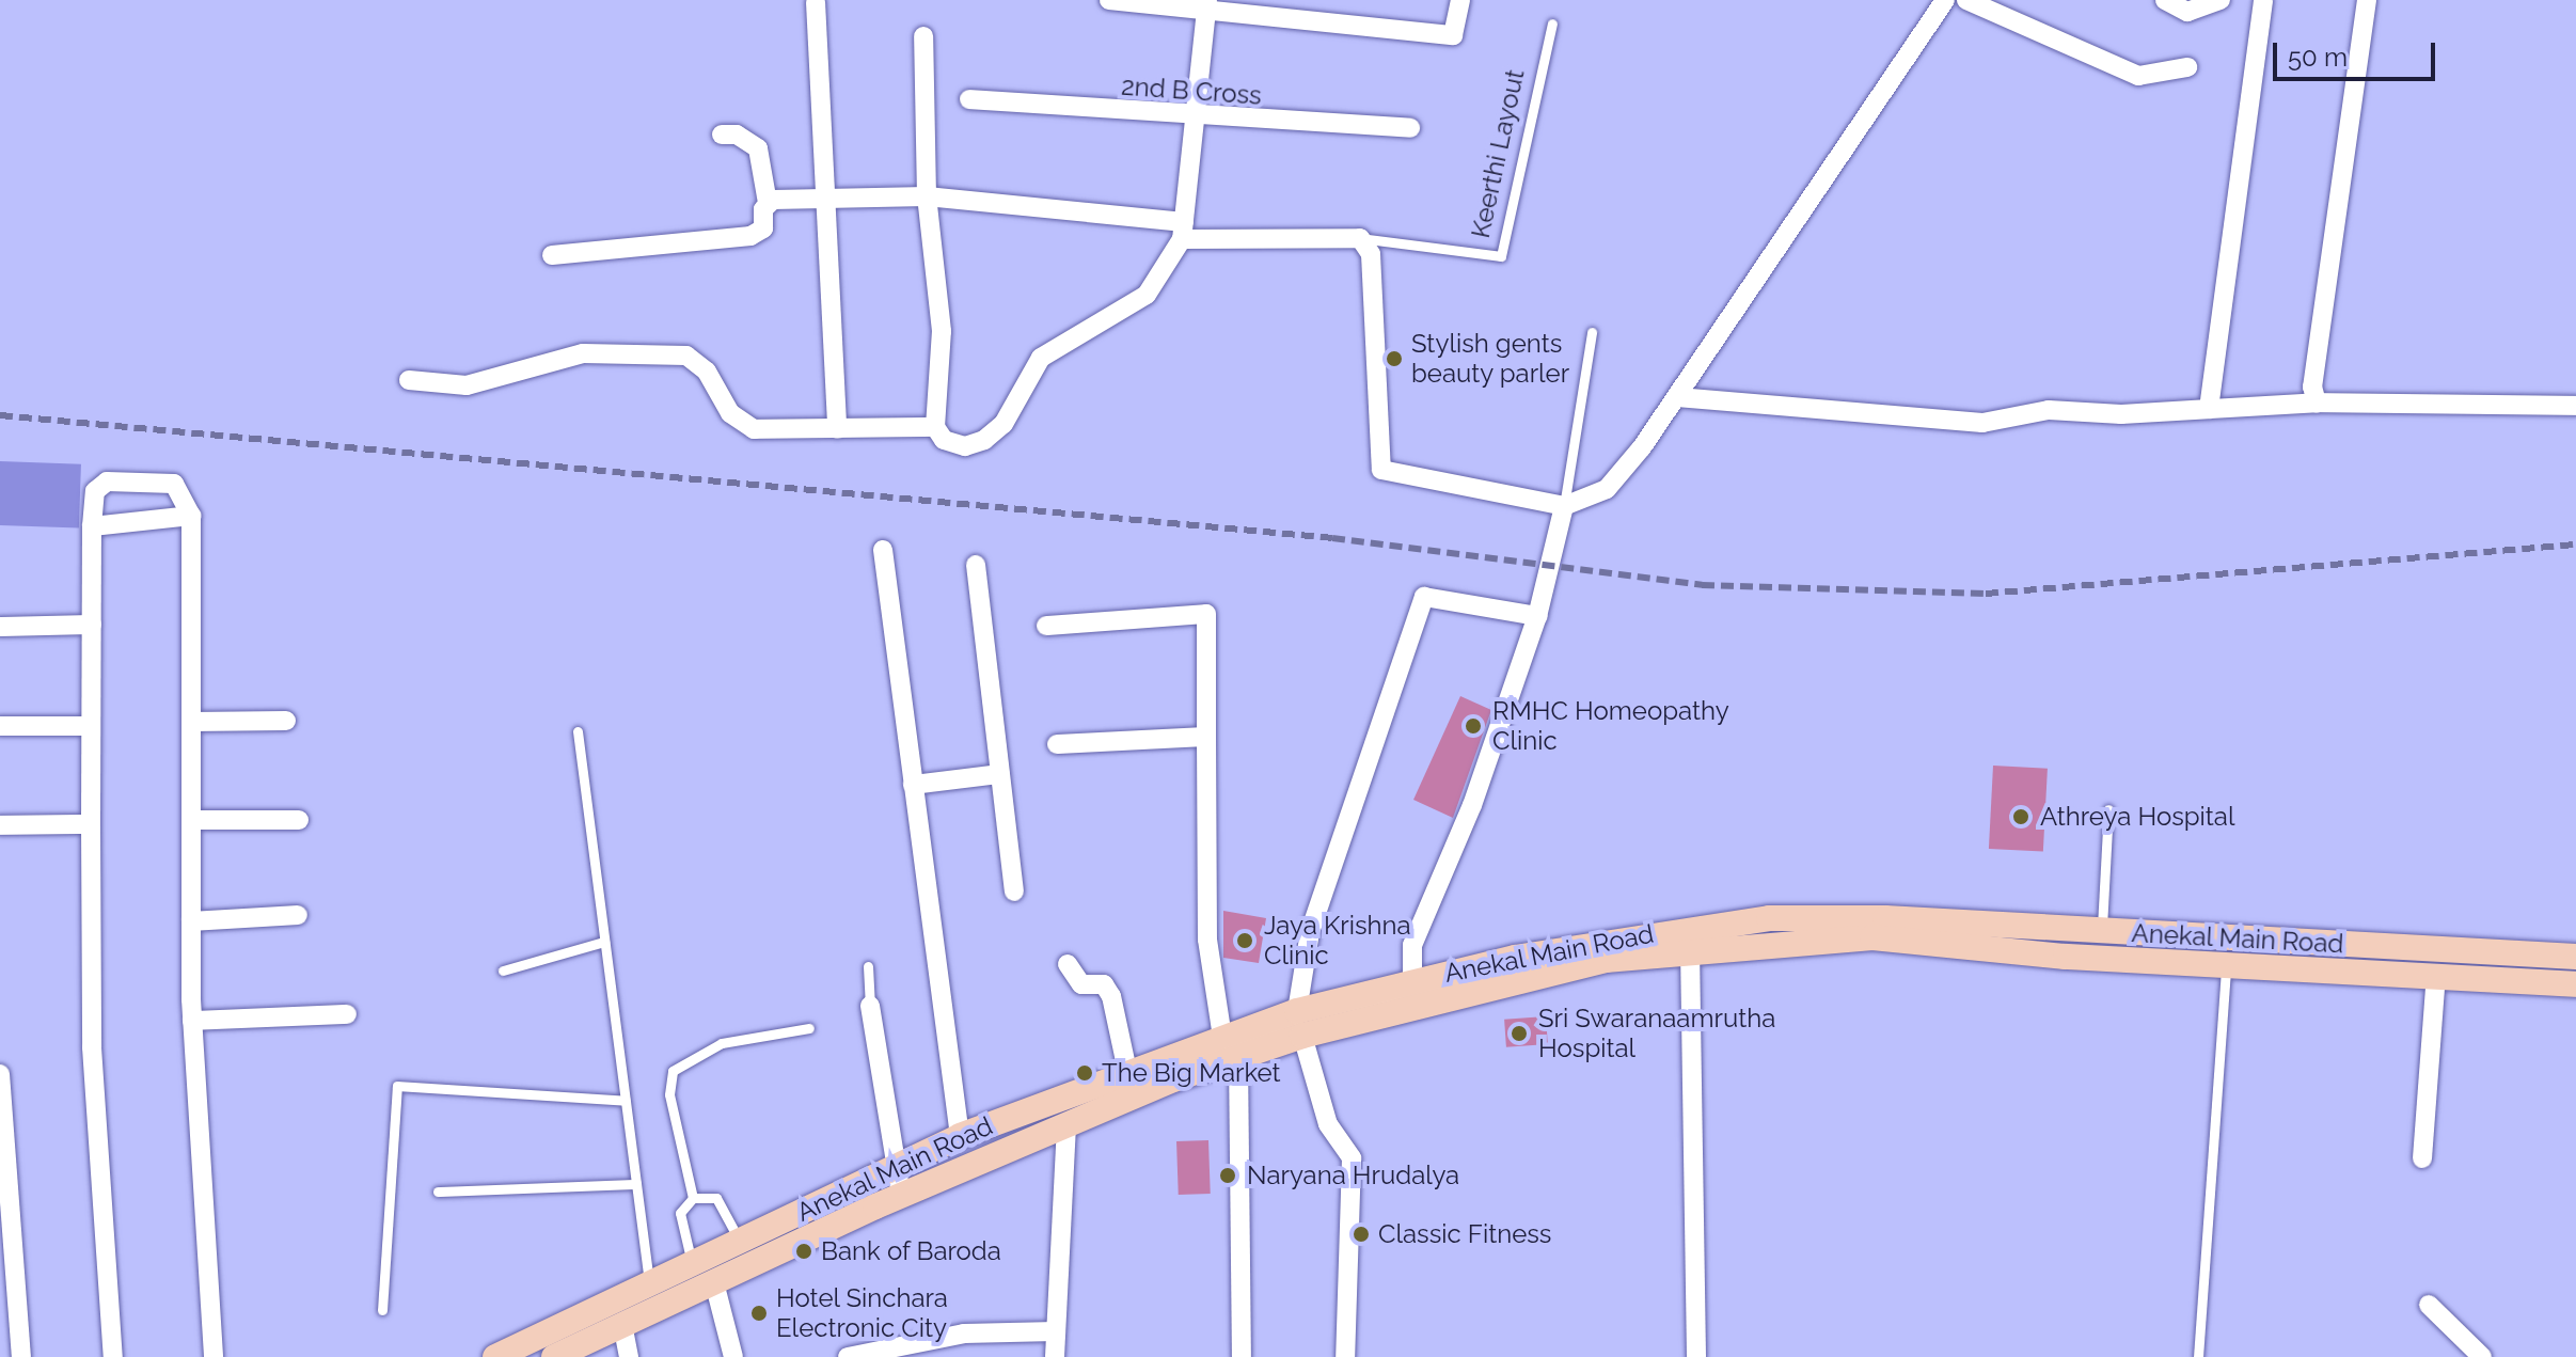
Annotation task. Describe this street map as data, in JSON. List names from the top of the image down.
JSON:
{
  "streets": {
    "main road": ["Anekal Main Road"],
    "street": ["2nd B Cross", "Keerthi Layout"]
  },
  "places": [
    "Stylish gents beauty parler",
    "RMHC Homeopathy Clinic",
    "Athreya Hospital",
    "Jaya Krishna Clinic",
    "Sri Swaranaamrutha Hospital",
    "The Big Market",
    "Naryana Hrudalya",
    "Classic Fitness",
    "Bank of Baroda",
    "Hotel Sinchara Electronic City"
  ],
  "scale_bar": "50 m"
}
